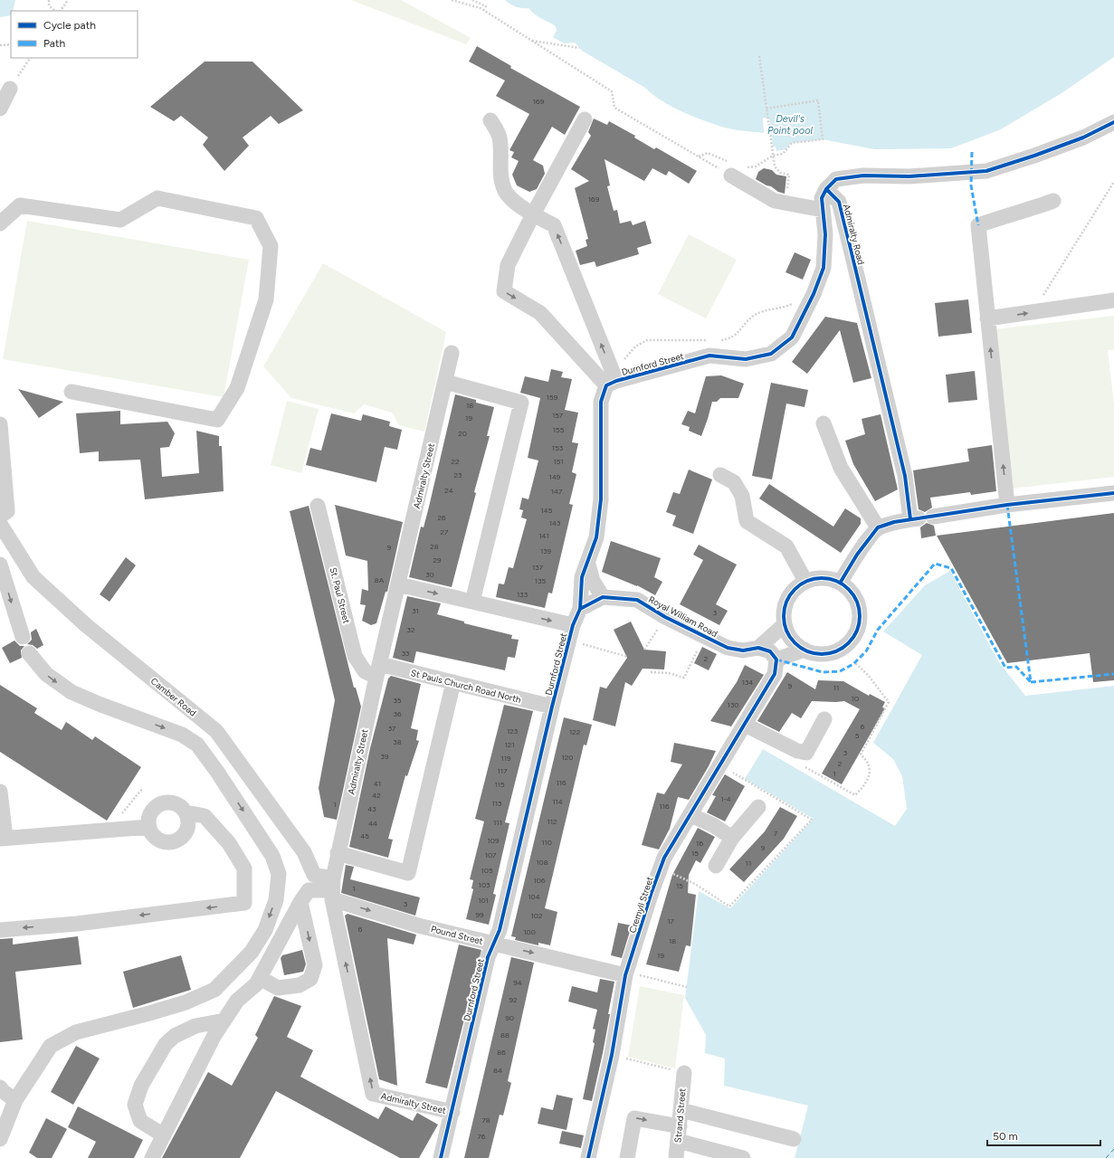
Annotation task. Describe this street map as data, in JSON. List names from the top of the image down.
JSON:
{
  "streets": {
    "street": [
      "Admiralty Road",
      "Durnford Street",
      "Admiralty Street",
      "St. Paul Street",
      "Royal William Road",
      "St Pauls Church Road North",
      "Camber Road",
      "Cremyll Street",
      "Pound Street",
      "Strand Street"
    ]
  },
  "crossings": [
    ["Admiralty Road", "Durnford Street"],
    ["Durnford Street", "Admiralty Street"],
    ["Durnford Street", "St Pauls Church Road North"],
    ["Durnford Street", "Pound Street"],
    ["Admiralty Street", "St. Paul Street"],
    ["Admiralty Street", "St Pauls Church Road North"],
    ["Admiralty Street", "Camber Road"],
    ["Admiralty Street", "Pound Street"],
    ["St. Paul Street", "St Pauls Church Road North"],
    ["Camber Road", "Pound Street"],
    ["Cremyll Street", "Pound Street"]
  ],
  "one_way": ["Pound Street"],
  "water": ["Devil's Point pool"],
  "house_numbers": [
    "169",
    "169",
    "159",
    "18",
    "157",
    "19",
    "155",
    "20",
    "153",
    "22",
    "151",
    "23",
    "149",
    "24",
    "147",
    "145",
    "26",
    "143",
    "27",
    "141",
    "28",
    "9",
    "139",
    "29",
    "137",
    "30",
    "8A",
    "135",
    "133",
    "31",
    "3",
    "32",
    "33",
    "2",
    "134",
    "9",
    "11",
    "10",
    "35",
    "130",
    "36",
    "6",
    "37",
    "123",
    "122",
    "5",
    "38",
    "121",
    "3",
    "39",
    "120",
    "119",
    "2",
    "117",
    "1",
    "116",
    "41",
    "115",
    "42",
    "1-4",
    "114",
    "113",
    "1",
    "116",
    "43",
    "112",
    "111",
    "44",
    "7",
    "45",
    "109",
    "110",
    "16",
    "9",
    "15",
    "107",
    "108",
    "11",
    "105",
    "106",
    "103",
    "15",
    "1",
    "104",
    "101",
    "3",
    "99",
    "102",
    "17",
    "6",
    "100",
    "18",
    "19",
    "94",
    "92",
    "90",
    "88",
    "86",
    "84",
    "78",
    "76"
  ],
  "legend": ["Cycle path", "Path"],
  "scale_bar": "50 m"
}
